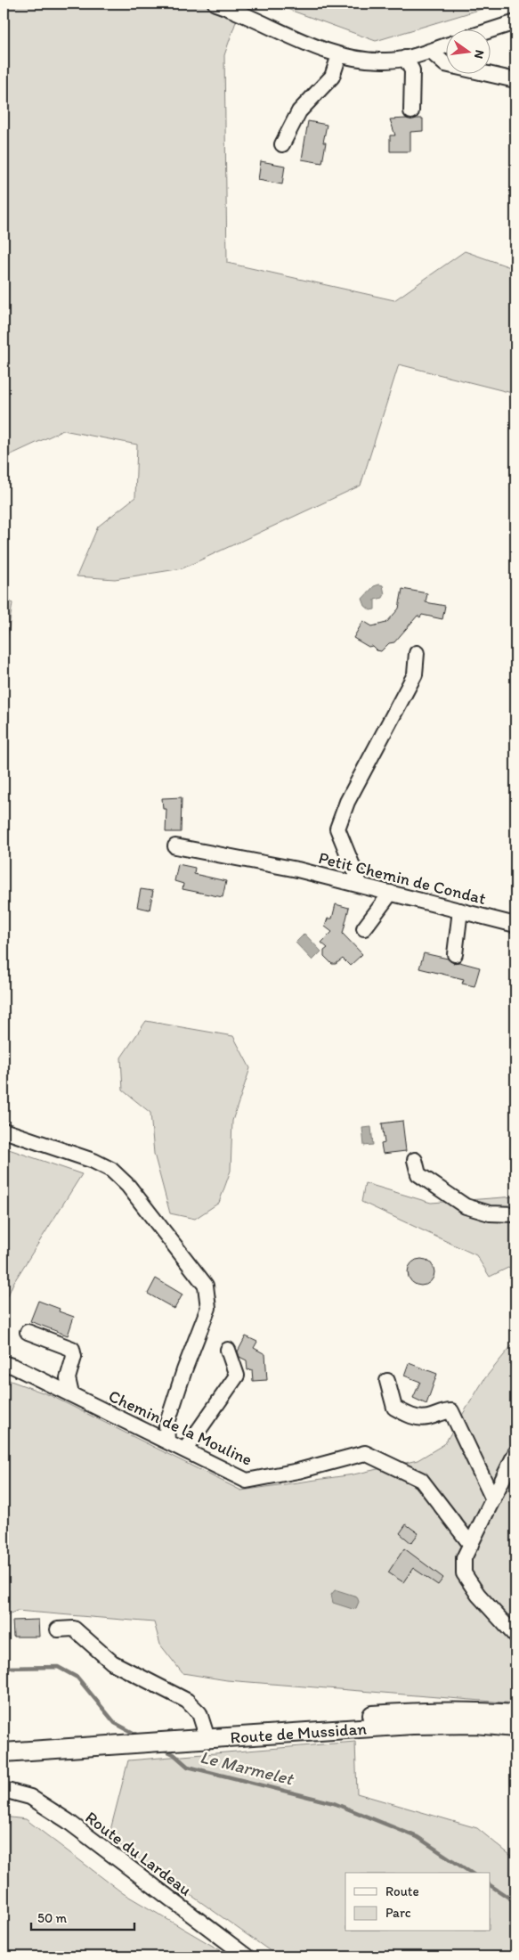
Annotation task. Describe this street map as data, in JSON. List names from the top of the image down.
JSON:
{
  "streets": {
    "main road": ["Route de Mussidan"],
    "street": ["Petit Chemin de Condat", "Chemin de la Mouline", "Route du Lardeau"]
  },
  "water": ["Le Marmelet"],
  "legend": ["Route", "Parc"],
  "scale_bar": "50 m",
  "north": "right"
}
